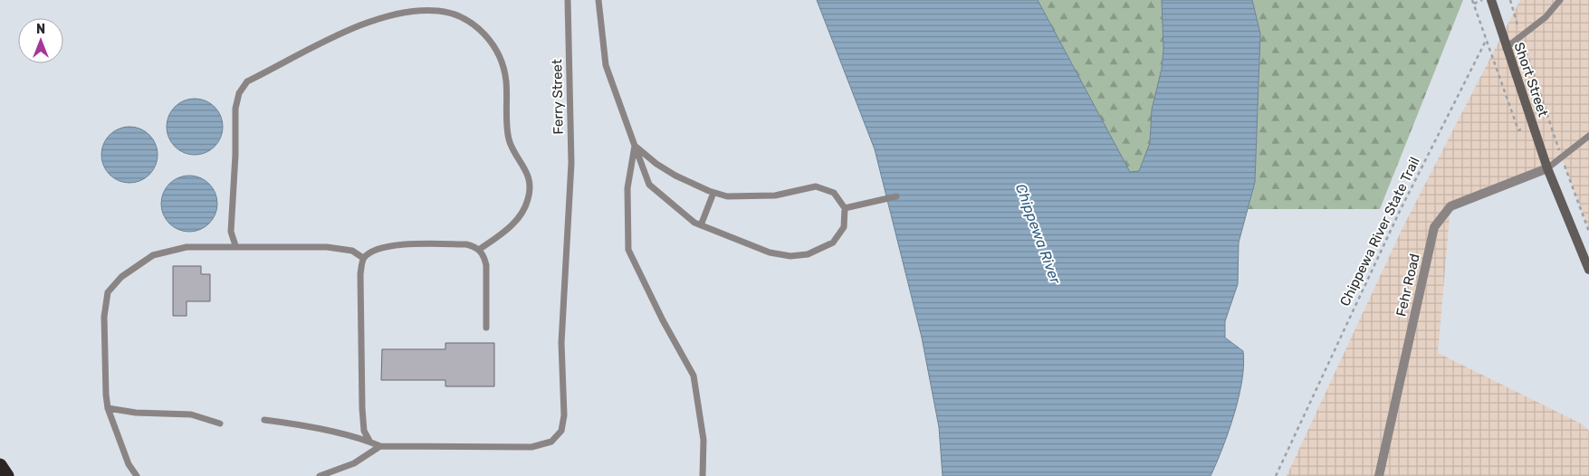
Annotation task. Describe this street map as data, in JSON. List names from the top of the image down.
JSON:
{
  "streets": {
    "street": ["Short Street", "Fehr Road"],
    "lane": ["Ferry Street"],
    "path": ["Chippewa River State Trail"]
  },
  "crossings": [
    ["Short Street", "Fehr Road"]
  ],
  "water": ["Chippewa River"],
  "north": "top"
}
